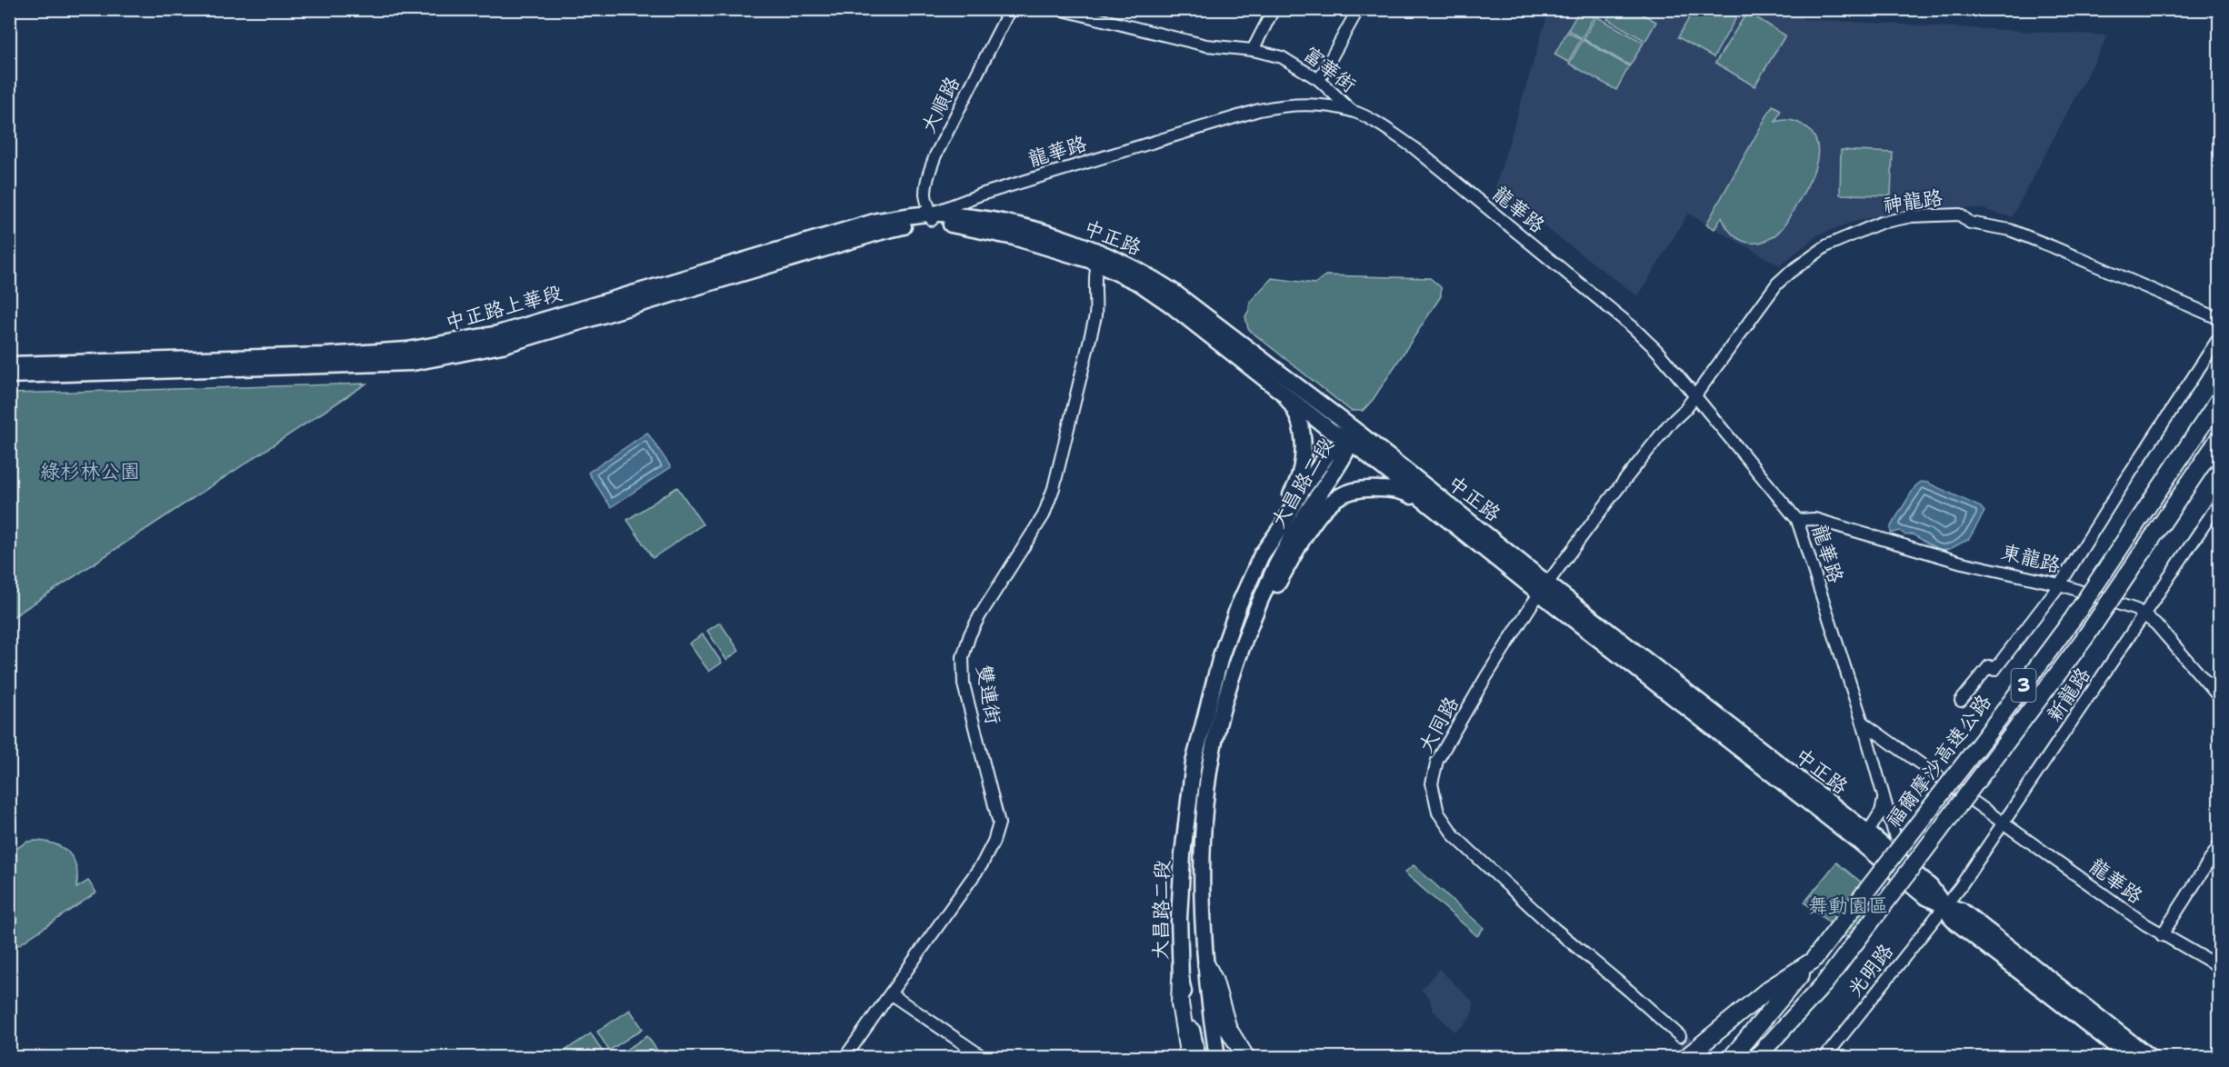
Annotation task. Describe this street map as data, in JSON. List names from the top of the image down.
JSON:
{
  "streets": {
    "highway": ["3", "福爾摩沙高速公路"],
    "main road": ["中正路", "中正路上華段", "大昌路二段"],
    "street": [
      "富華街",
      "大順路",
      "龍華路",
      "神龍路",
      "東龍路",
      "雙連街",
      "新龍路",
      "大同路",
      "光明路"
    ]
  },
  "crossings": [
    ["富華街", "龍華路"],
    ["大順路", "龍華路"],
    ["大順路", "中正路"],
    ["大順路", "中正路上華段"],
    ["龍華路", "神龍路"],
    ["龍華路", "中正路"],
    ["龍華路", "中正路上華段"],
    ["龍華路", "東龍路"],
    ["龍華路", "新龍路"],
    ["龍華路", "大同路"],
    ["神龍路", "大同路"],
    ["中正路", "中正路上華段"],
    ["中正路", "大昌路二段"],
    ["中正路", "雙連街"],
    ["中正路", "新龍路"],
    ["中正路", "大同路"],
    ["中正路", "光明路"],
    ["東龍路", "新龍路"],
    ["新龍路", "光明路"]
  ],
  "parks": ["綠杉林公園", "舞動園區"]
}
